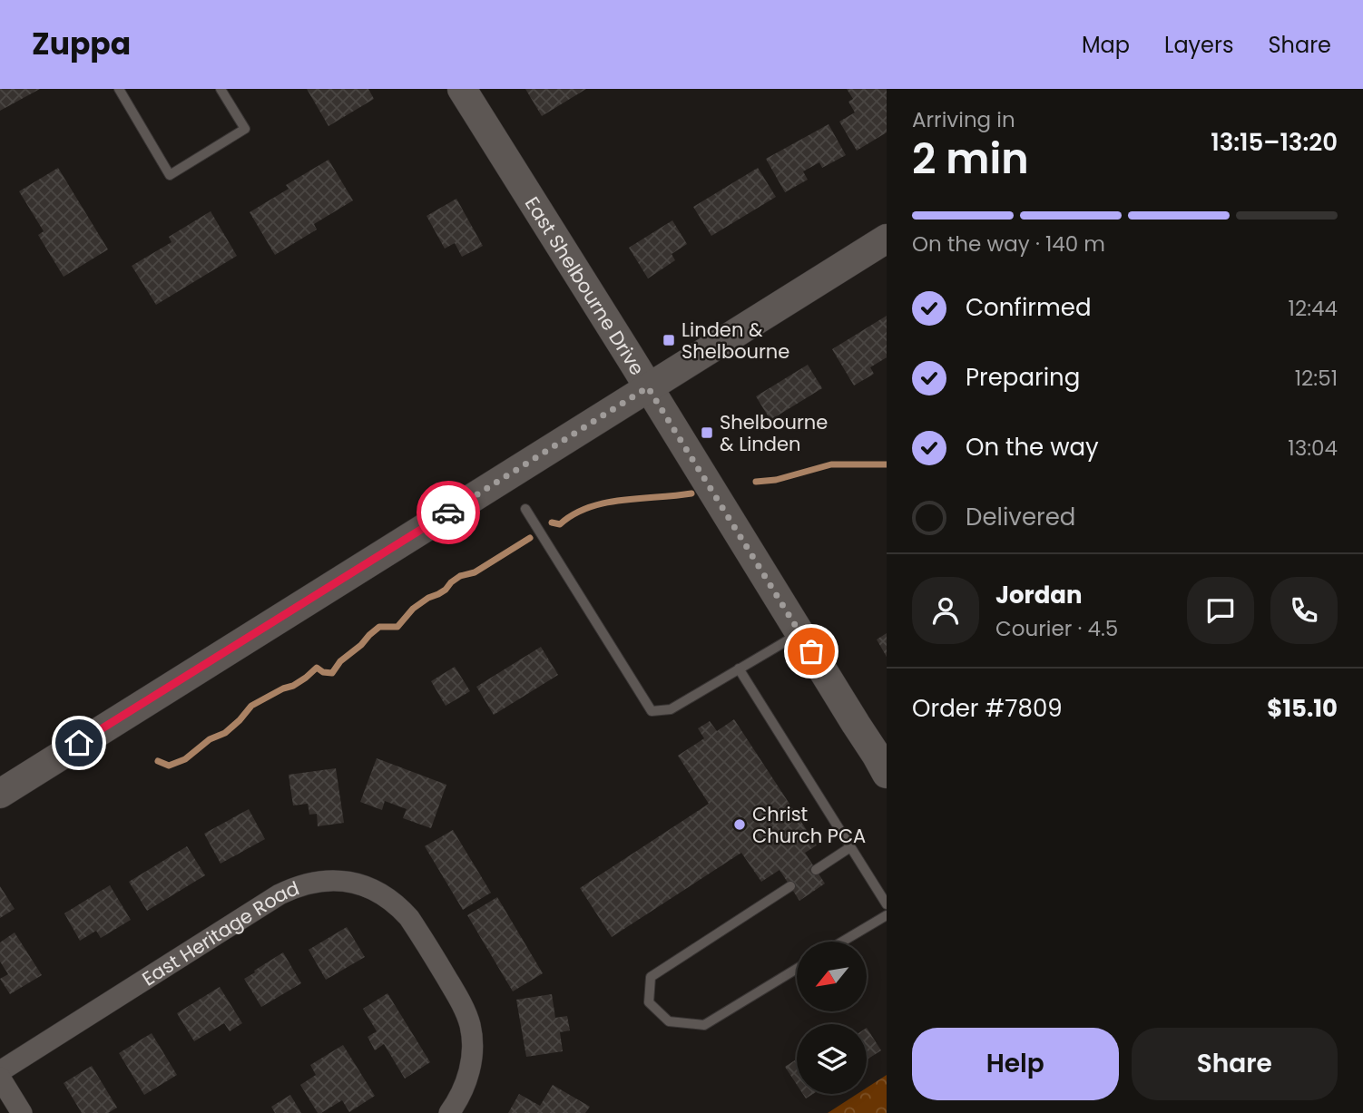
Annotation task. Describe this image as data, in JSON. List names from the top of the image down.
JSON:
{
  "streets": {
    "main road": ["East Shelbourne Drive"],
    "street": ["East Heritage Road"]
  },
  "places": {
    "transit": ["Linden & Shelbourne", "Shelbourne & Linden"],
    "other": ["Christ Church PCA"]
  },
  "north": "bottom left",
  "page": {
    "header": "Zuppa",
    "nav": ["Map", "Layers", "Share"],
    "heading": ["2 min", "Arriving in", "13:15–13:20"],
    "panel": [
      "Jordan",
      "Courier · 4.5",
      "Order #7809",
      "$15.10"
    ],
    "bar": "On the way · 140 m",
    "list": [
      ["Confirmed", "12:44"],
      ["Preparing", "12:51"],
      ["On the way", "13:04"],
      "Delivered"
    ],
    "buttons": ["Help", "Share"]
  }
}
